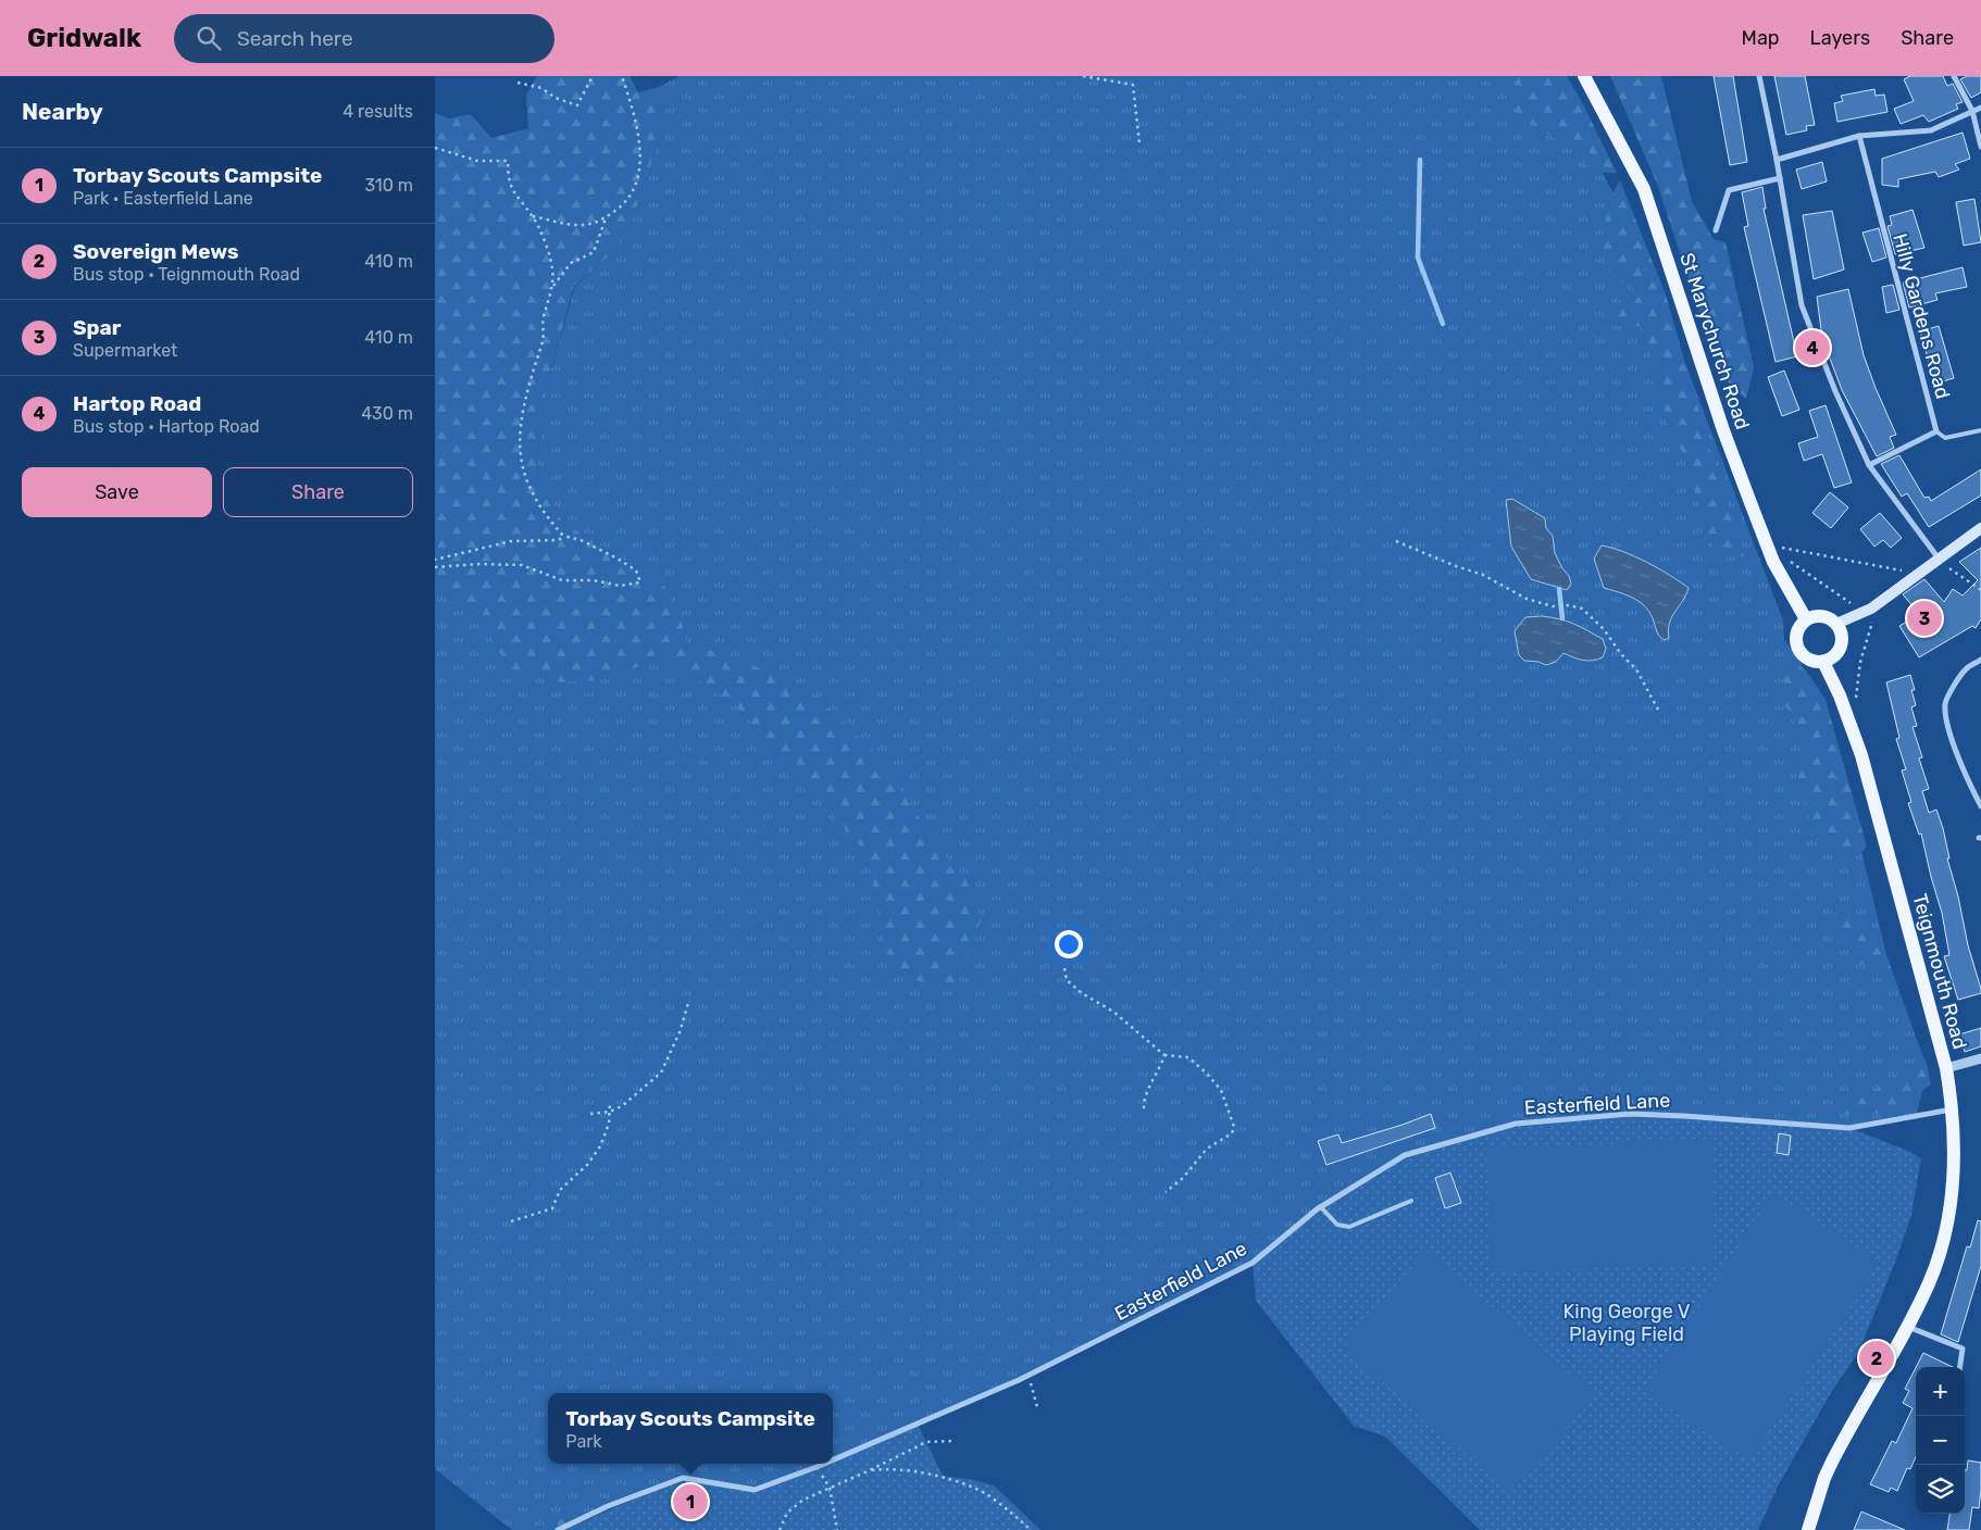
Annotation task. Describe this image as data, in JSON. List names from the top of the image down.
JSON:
{
  "streets": {
    "main road": ["St Marychurch Road", "Teignmouth Road"],
    "street": ["Hilly Gardens Road", "Easterfield Lane"]
  },
  "crossings": [
    ["St Marychurch Road", "Teignmouth Road"],
    ["Teignmouth Road", "Easterfield Lane"]
  ],
  "parks": ["King George V Playing Field"],
  "page": {
    "header": "Gridwalk",
    "search": "Search here",
    "nav": ["Map", "Layers", "Share"],
    "heading": ["Nearby", "4 results"],
    "list": [
      {
        "mark": "1",
        "name": "Torbay Scouts Campsite",
        "note": "Park · Easterfield Lane",
        "value": "310 m"
      },
      {
        "mark": "2",
        "name": "Sovereign Mews",
        "note": "Bus stop · Teignmouth Road",
        "value": "410 m"
      },
      {
        "mark": "3",
        "name": "Spar",
        "note": "Supermarket",
        "value": "410 m"
      },
      {
        "mark": "4",
        "name": "Hartop Road",
        "note": "Bus stop · Hartop Road",
        "value": "430 m"
      }
    ],
    "pins": [
      "4",
      "3",
      "2",
      "1"
    ],
    "buttons": ["Save", "Share"],
    "map_buttons": ["+", "−"],
    "popup": ["Torbay Scouts Campsite", "Park"]
  }
}
